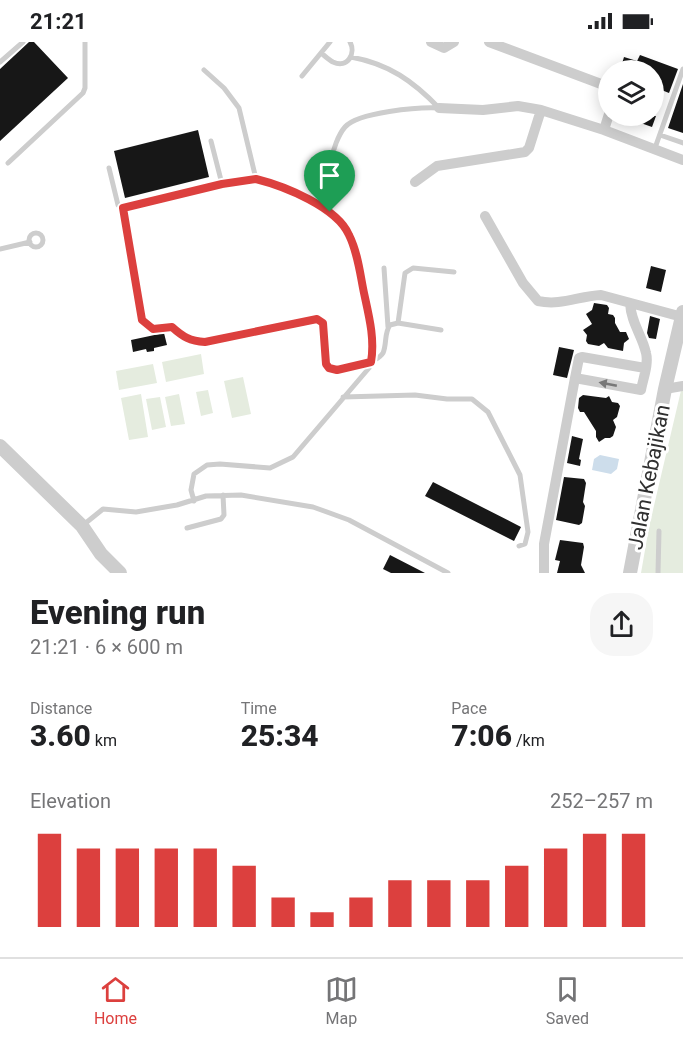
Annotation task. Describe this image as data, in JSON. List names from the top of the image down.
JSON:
{
  "streets": {
    "street": ["Jalan Kebajikan"]
  },
  "page": {
    "status": "21:21",
    "heading": ["Evening run", "21:21 · 6 × 600 m"],
    "stats": [
      ["Distance", "3.60 km"],
      ["Time", "25:34"],
      ["Pace", "7:06 /km"]
    ],
    "chart": ["Elevation", "252–257 m"],
    "tabs": ["Home", "Map", "Saved"]
  }
}
